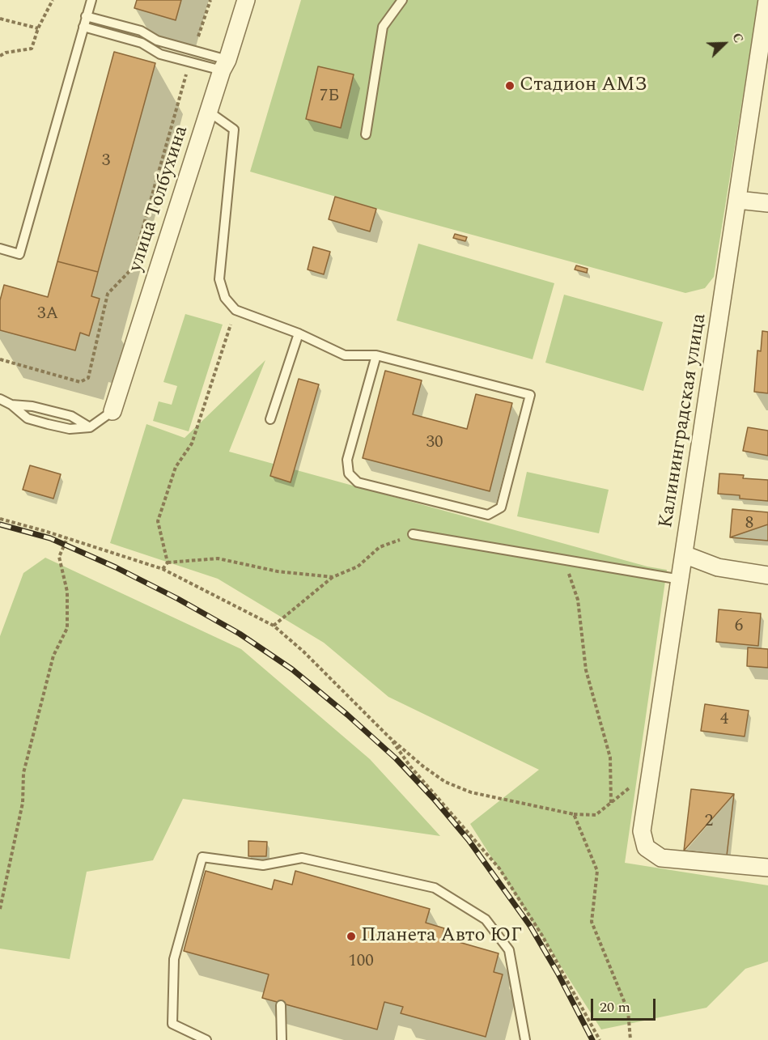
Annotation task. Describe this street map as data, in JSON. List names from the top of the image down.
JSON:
{
  "streets": {
    "street": ["улица Толбухина", "Калининградская улица"]
  },
  "places": ["Стадион АМЗ", "Планета Авто ЮГ"],
  "house_numbers": [
    "7Б",
    "3",
    "3А",
    "30",
    "8",
    "6",
    "4",
    "2",
    "100"
  ],
  "scale_bar": "20 m",
  "north": "top right"
}
